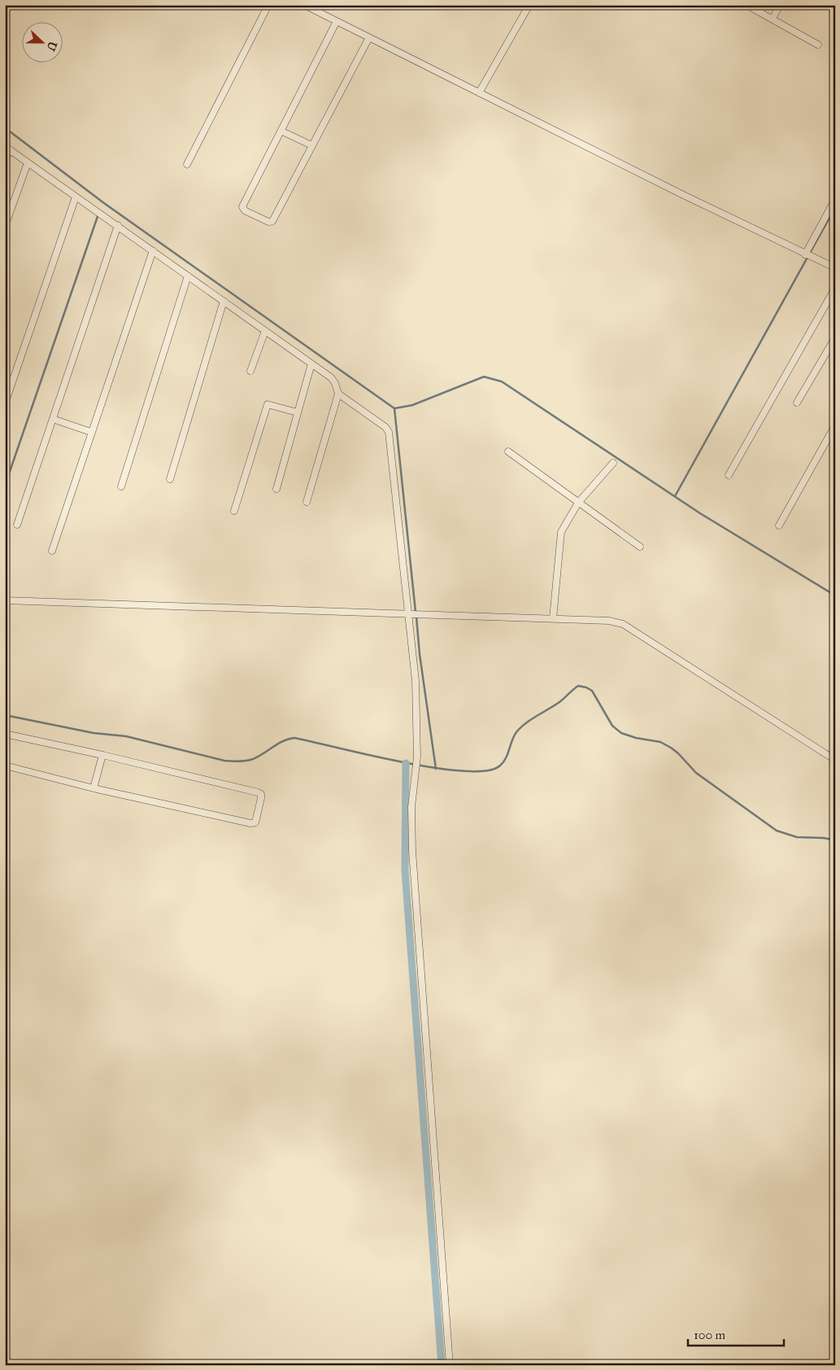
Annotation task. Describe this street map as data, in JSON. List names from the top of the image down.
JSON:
{
  "scale_bar": "100 m",
  "north": "right"
}
